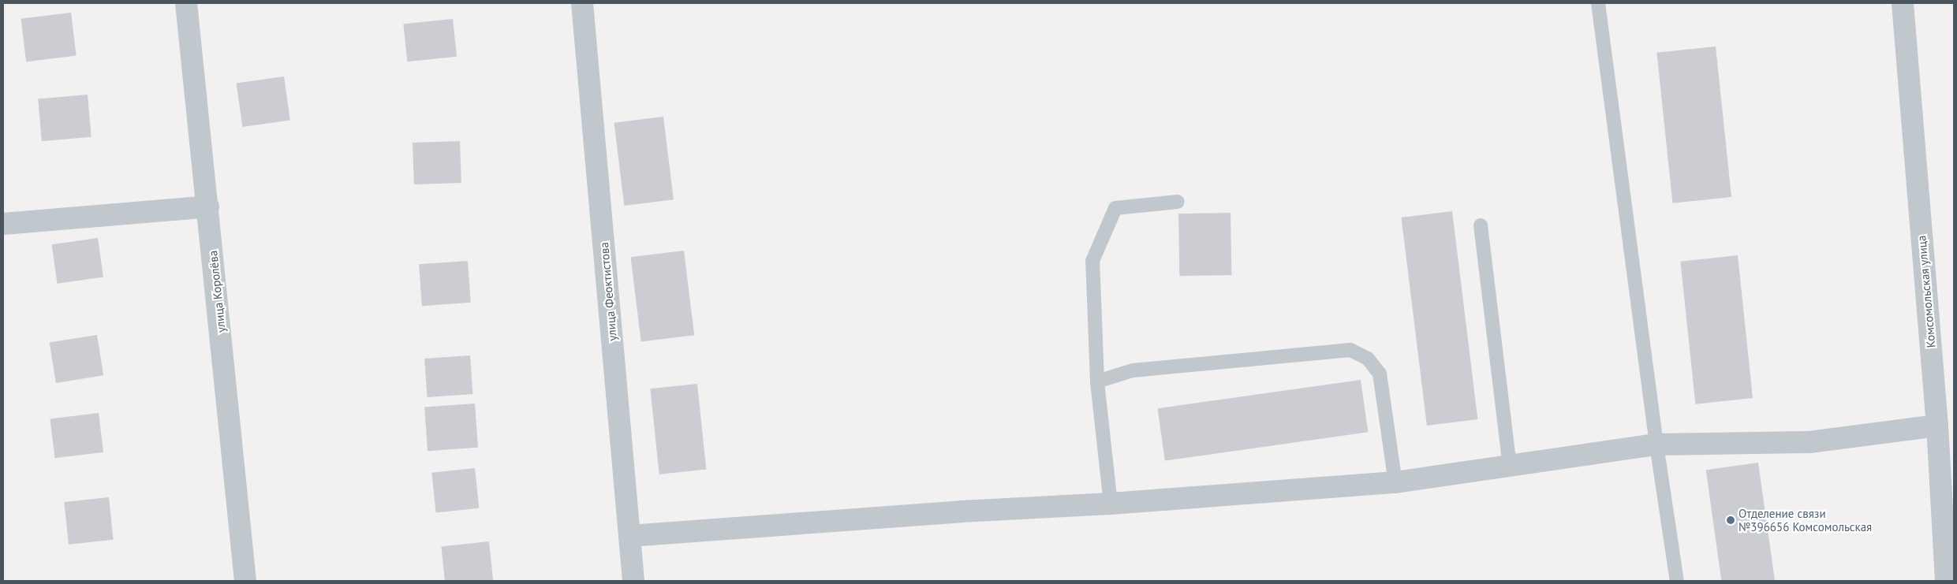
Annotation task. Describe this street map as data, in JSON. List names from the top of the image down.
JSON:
{
  "streets": {
    "street": ["улица Королёва", "улица Феоктистова", "Комсомольская улица"]
  },
  "places": ["Отделение связи №396656 Комсомольская"]
}
